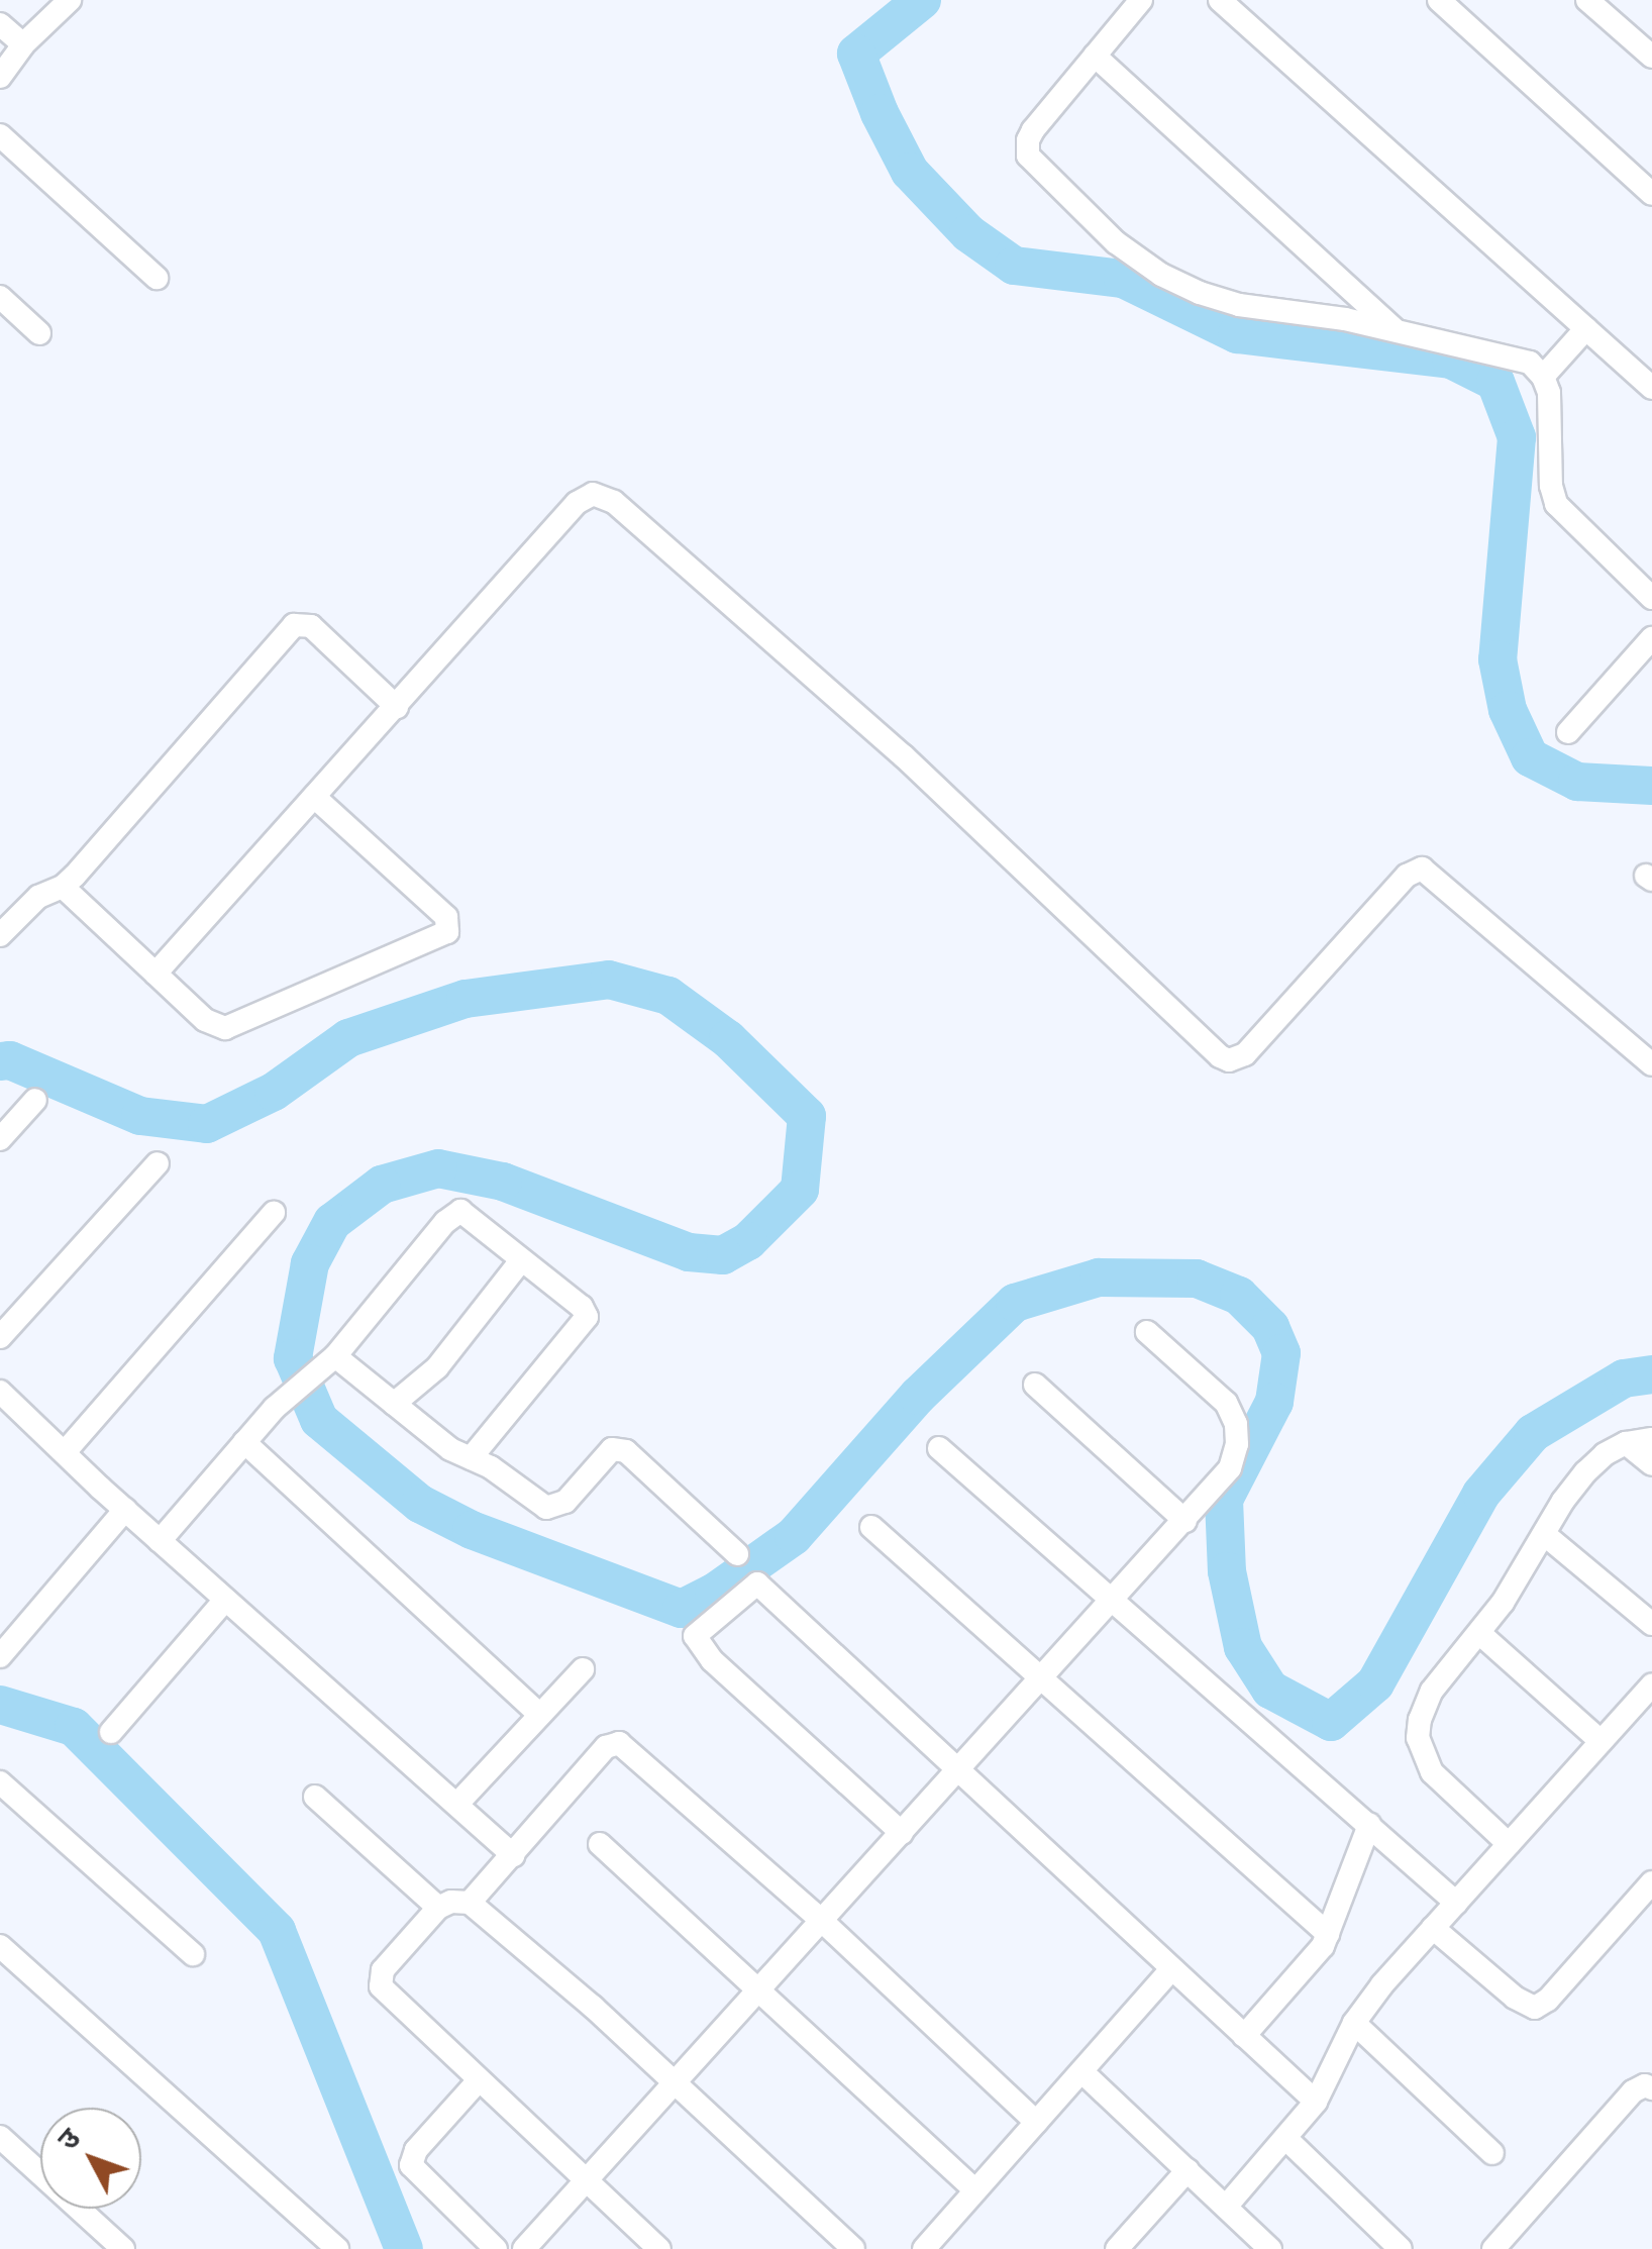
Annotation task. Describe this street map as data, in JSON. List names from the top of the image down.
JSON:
{
  "north": "top left"
}
